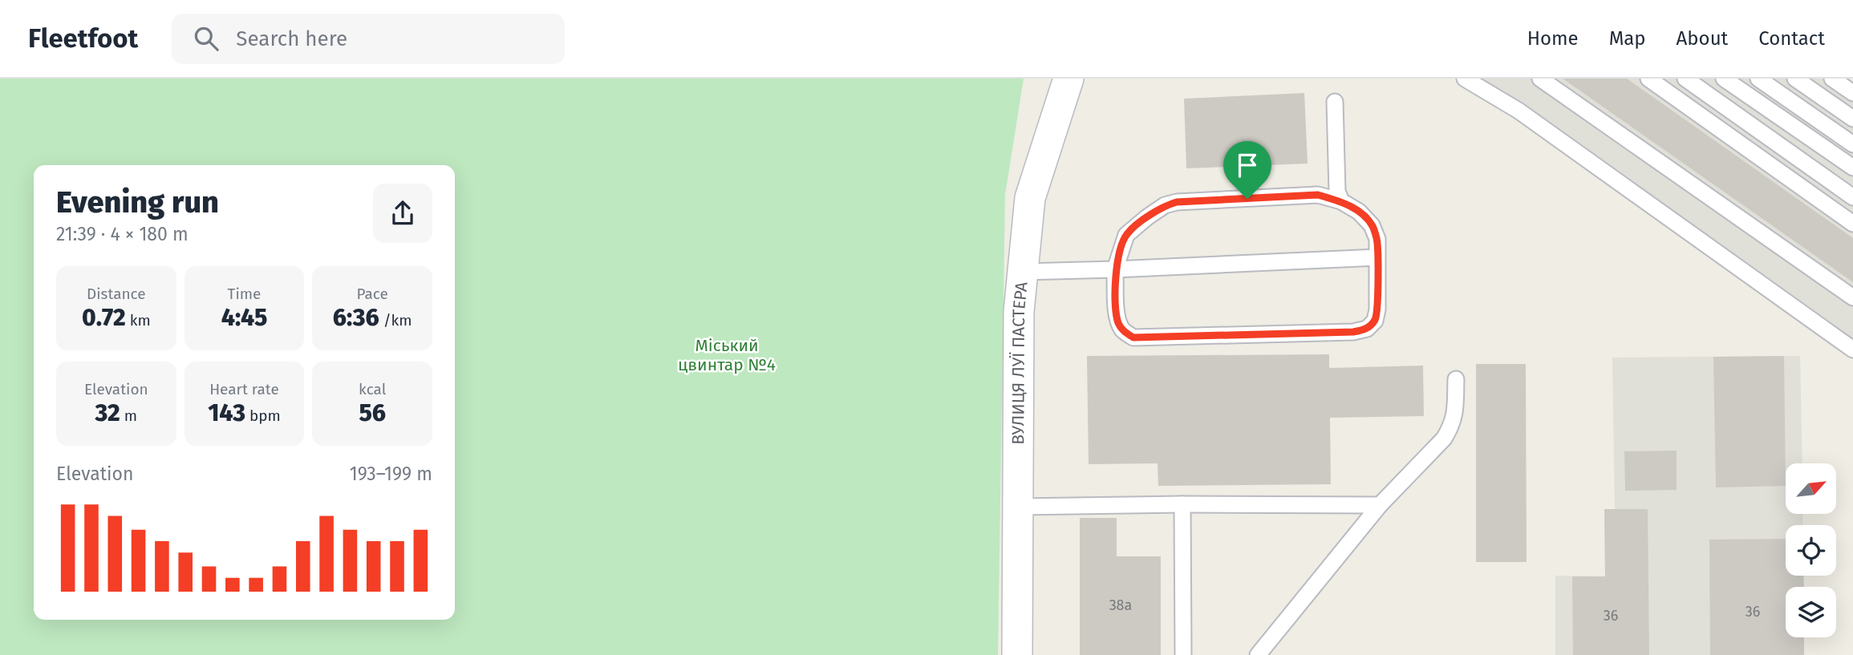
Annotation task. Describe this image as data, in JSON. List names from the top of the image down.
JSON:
{
  "streets": {
    "street": ["ВУЛИЦЯ ЛУЇ ПАСТЕРА"]
  },
  "parks": ["Міський цвинтар №4"],
  "house_numbers": ["38а", "36", "36"],
  "north": "top right",
  "page": {
    "header": "Fleetfoot",
    "search": "Search here",
    "nav": [
      "Home",
      "Map",
      "About",
      "Contact"
    ],
    "heading": ["Evening run", "21:39 · 4 × 180 m"],
    "stats": [
      ["Distance", "0.72 km"],
      ["Time", "4:45"],
      ["Pace", "6:36 /km"],
      ["Elevation", "32 m"],
      ["Heart rate", "143 bpm"],
      ["kcal", "56"]
    ],
    "chart": ["Elevation", "193–199 m"]
  }
}
